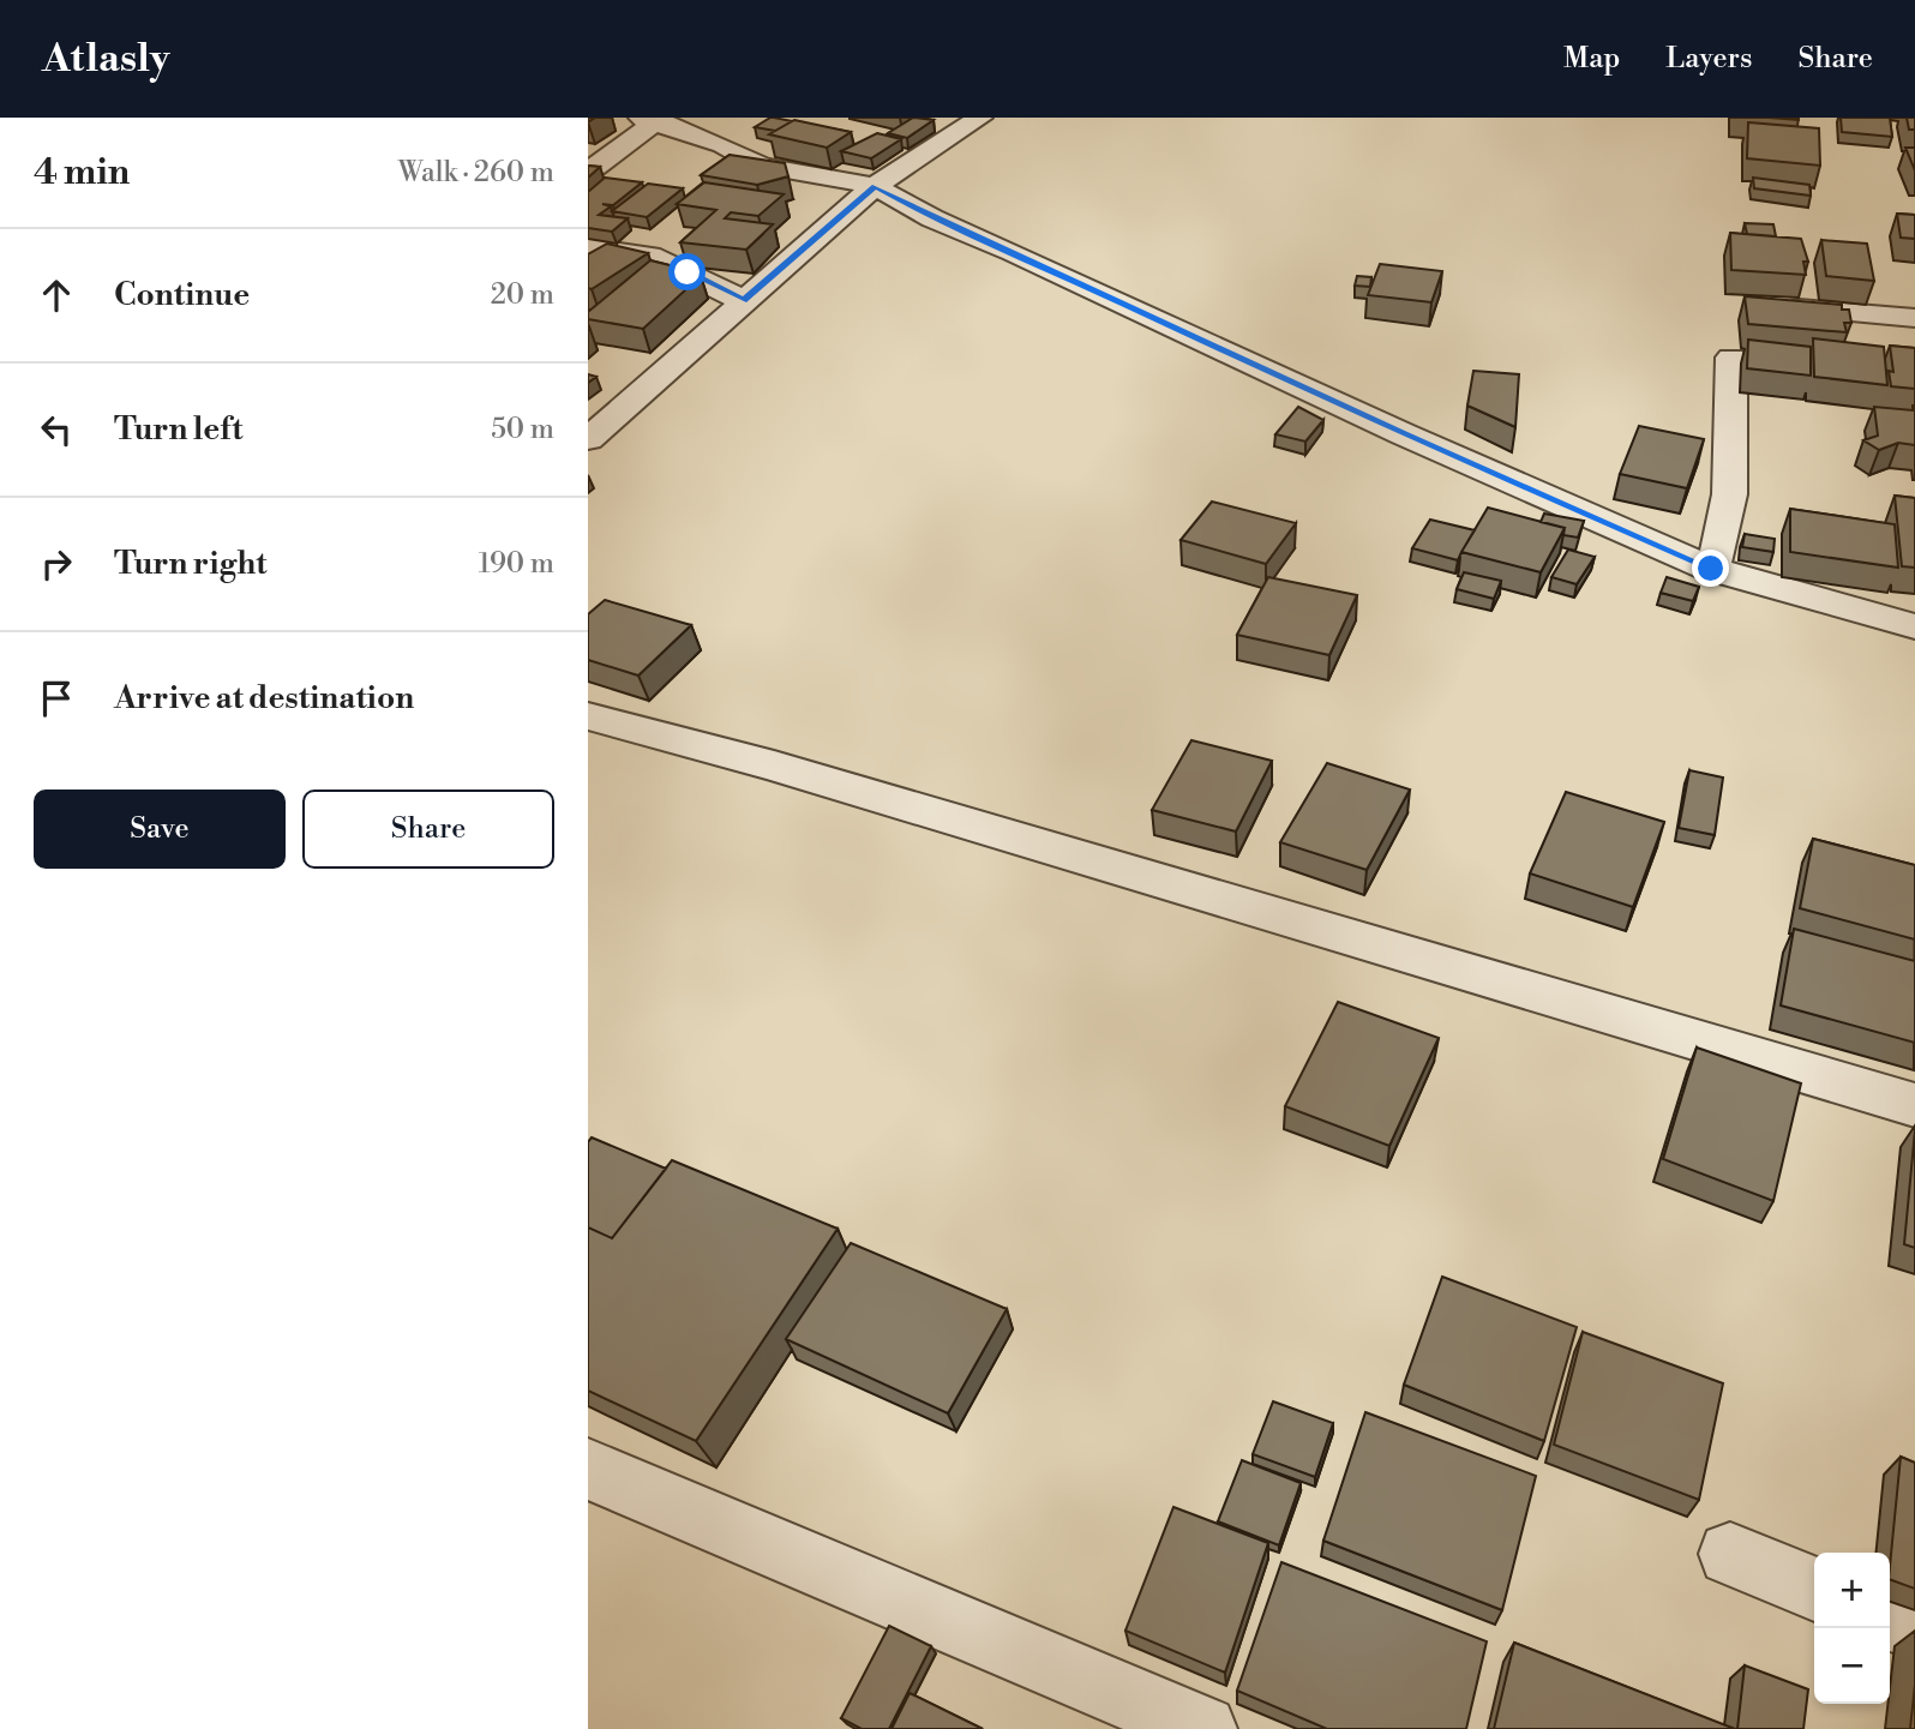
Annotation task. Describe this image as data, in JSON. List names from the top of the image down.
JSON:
{
  "page": {
    "header": "Atlasly",
    "nav": ["Map", "Layers", "Share"],
    "heading": ["4 min", "Walk · 260 m"],
    "list": [
      ["Continue", "20 m"],
      ["Turn left", "50 m"],
      ["Turn right", "190 m"],
      "Arrive at destination"
    ],
    "buttons": ["Save", "Share"],
    "map_buttons": ["+", "−"]
  }
}
